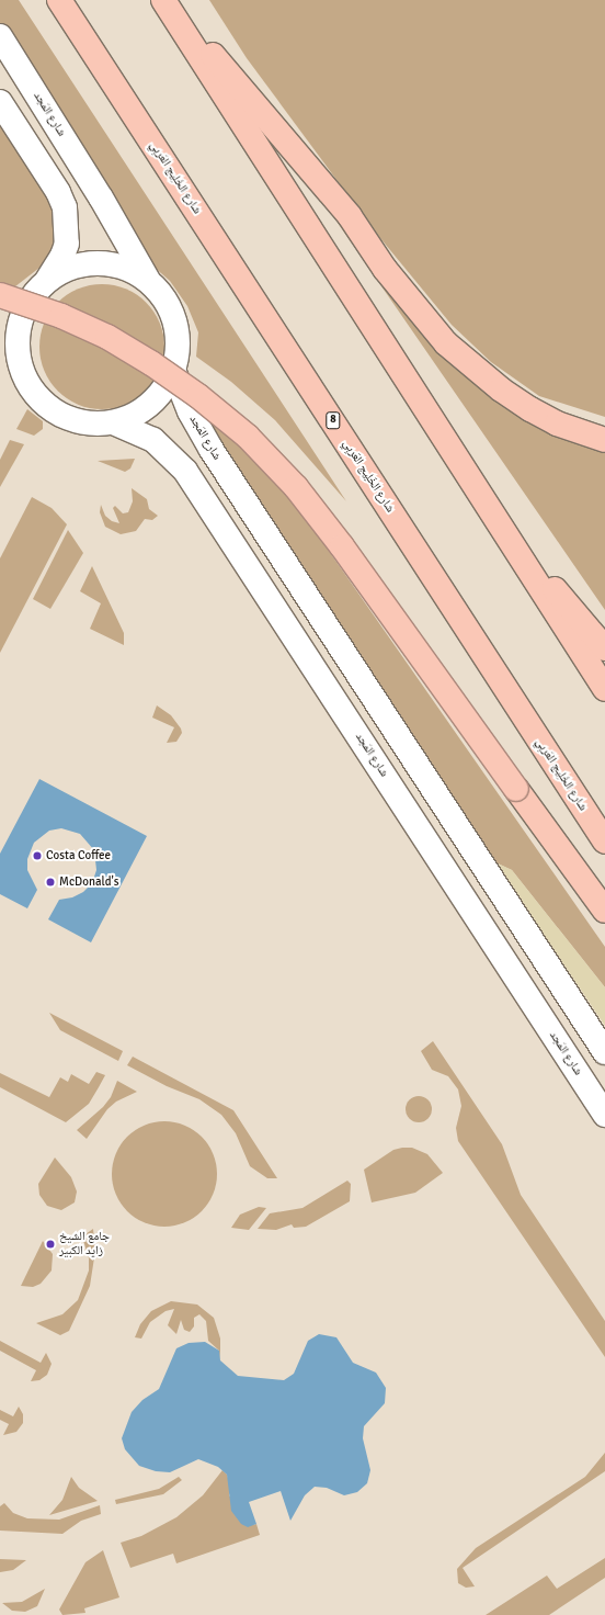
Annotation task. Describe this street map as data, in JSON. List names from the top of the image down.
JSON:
{
  "streets": {
    "highway": ["شارع الخَلِيج العَربِي", "8"],
    "street": ["شارع المَجد"]
  },
  "places": ["Costa Coffee", "McDonald's", "جامع الشيخ زايد الكبير"]
}
